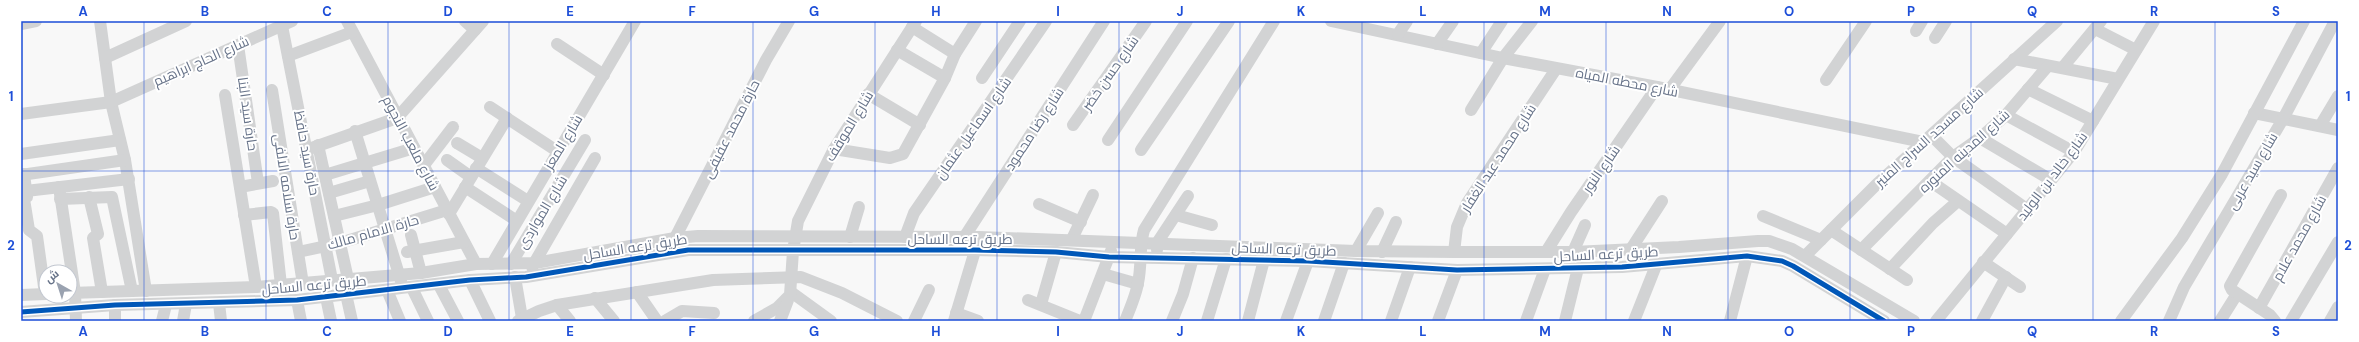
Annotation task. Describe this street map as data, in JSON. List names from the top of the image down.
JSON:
{
  "streets": {
    "street": [
      "شارع الحاج ابراهيم",
      "شارع حسن خضر",
      "شارع محطه المياه",
      "حارة سيد البنا",
      "شارع الموقف",
      "شارع اسماعيل عثمان",
      "حارة محمد عفيفى",
      "شارع رضا محمود",
      "شارع مسجد السراج المنير",
      "شارع المعز",
      "شارع ملعب النجوم",
      "شارع المدينه المنوره",
      "حارة سيد حافظ",
      "شارع محمد عبد الغفار",
      "شارع النور",
      "شارع سيد عربى",
      "شارع خالد بن الوليد",
      "حارة سلامه الالفى",
      "شارع المواردى",
      "حارة الامام مالك",
      "شارع محمد علام",
      "طريق ترعه الساحل"
    ]
  },
  "crossings": [
    ["شارع الحاج ابراهيم", "حارة سيد البنا"],
    ["شارع الحاج ابراهيم", "حارة سيد حافظ"],
    ["شارع محطه المياه", "شارع مسجد السراج المنير"],
    ["شارع محطه المياه", "شارع محمد عبد الغفار"],
    ["شارع محطه المياه", "شارع النور"],
    ["شارع الموقف", "طريق ترعه الساحل"],
    ["شارع اسماعيل عثمان", "طريق ترعه الساحل"],
    ["حارة محمد عفيفى", "طريق ترعه الساحل"],
    ["شارع رضا محمود", "طريق ترعه الساحل"],
    ["شارع مسجد السراج المنير", "طريق ترعه الساحل"],
    ["شارع المعز", "طريق ترعه الساحل"],
    ["شارع ملعب النجوم", "حارة الامام مالك"],
    ["شارع ملعب النجوم", "طريق ترعه الساحل"],
    ["حارة سيد حافظ", "حارة الامام مالك"],
    ["حارة سيد حافظ", "طريق ترعه الساحل"],
    ["شارع محمد عبد الغفار", "طريق ترعه الساحل"],
    ["شارع النور", "طريق ترعه الساحل"],
    ["حارة سلامه الالفى", "حارة الامام مالك"],
    ["حارة سلامه الالفى", "طريق ترعه الساحل"],
    ["شارع المواردى", "طريق ترعه الساحل"]
  ],
  "north": "top left",
  "grid": {
    "columns": [
      "A",
      "B",
      "C",
      "D",
      "E",
      "F",
      "G",
      "H",
      "I",
      "J",
      "K",
      "L",
      "M",
      "N",
      "O",
      "P",
      "Q",
      "R",
      "S"
    ],
    "rows": ["1", "2"]
  }
}
